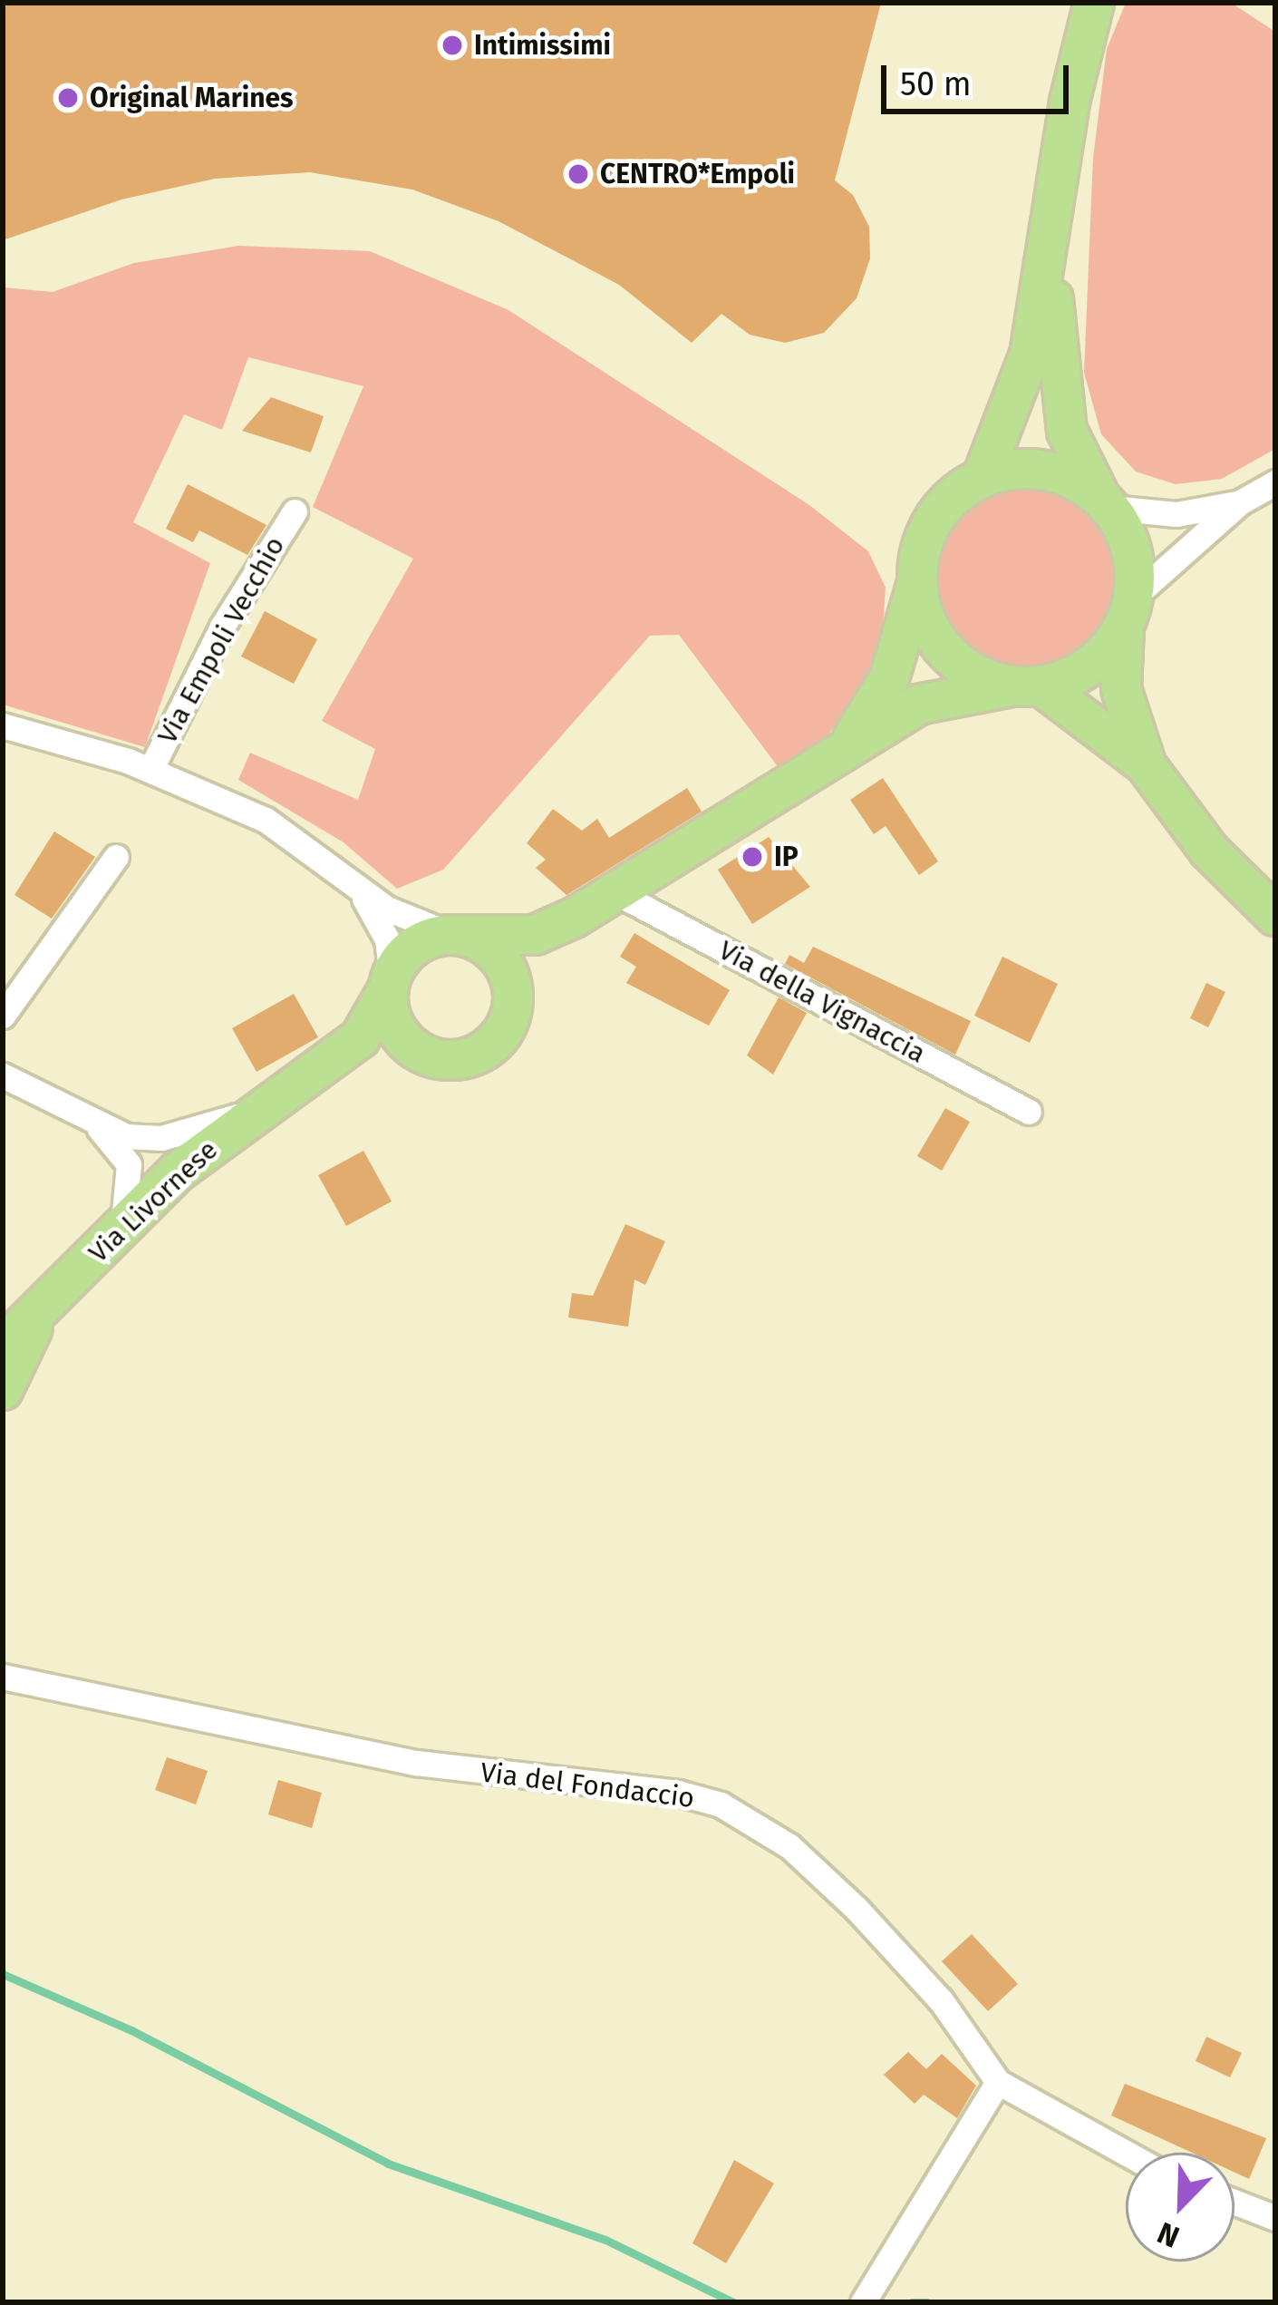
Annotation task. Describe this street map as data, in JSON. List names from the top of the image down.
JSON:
{
  "streets": {
    "main road": ["Via Livornese"],
    "street": ["Via Empoli Vecchio", "Via della Vignaccia", "Via del Fondaccio"]
  },
  "crossings": [
    ["Via della Vignaccia", "Via Livornese"]
  ],
  "places": [
    "Intimissimi",
    "Original Marines",
    "CENTRO*Empoli",
    "IP"
  ],
  "scale_bar": "50 m",
  "north": "bottom left"
}
